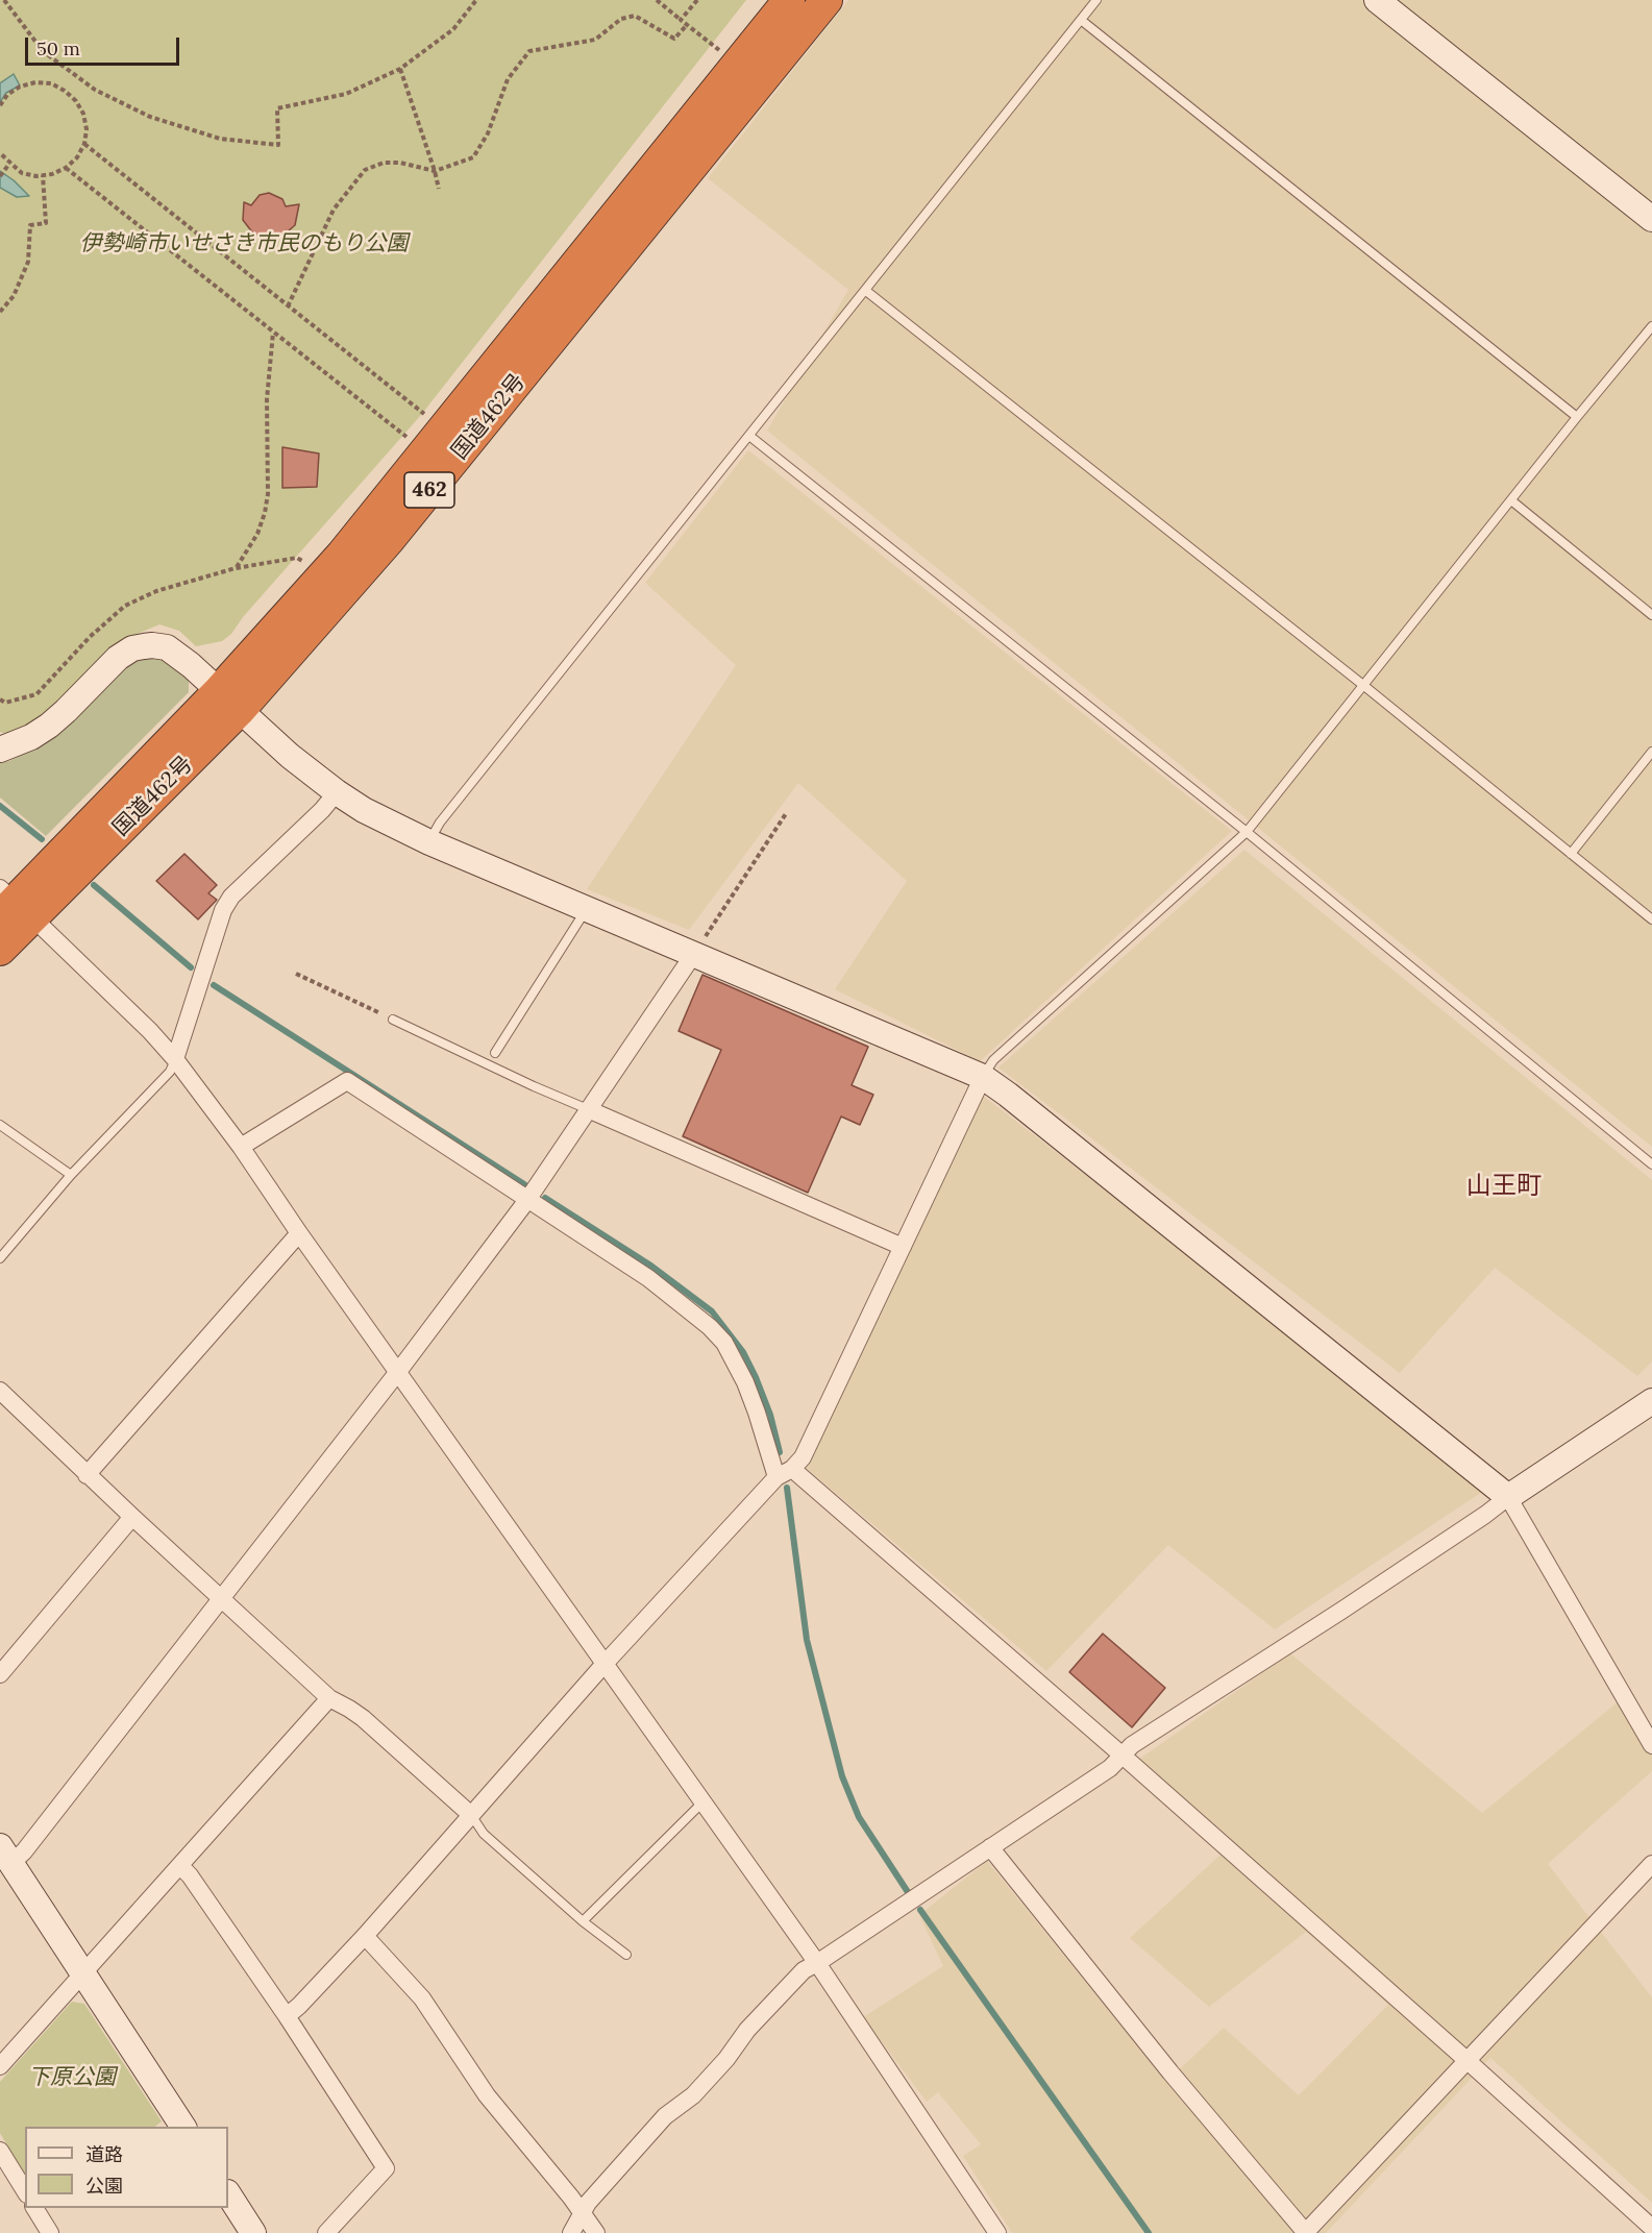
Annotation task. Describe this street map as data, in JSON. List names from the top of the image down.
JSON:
{
  "streets": {
    "highway": ["国道462号", "462"]
  },
  "districts": ["山王町"],
  "parks": ["伊勢崎市いせさき市民のもり公園", "下原公園"],
  "legend": ["道路", "公園"],
  "scale_bar": "50 m"
}
